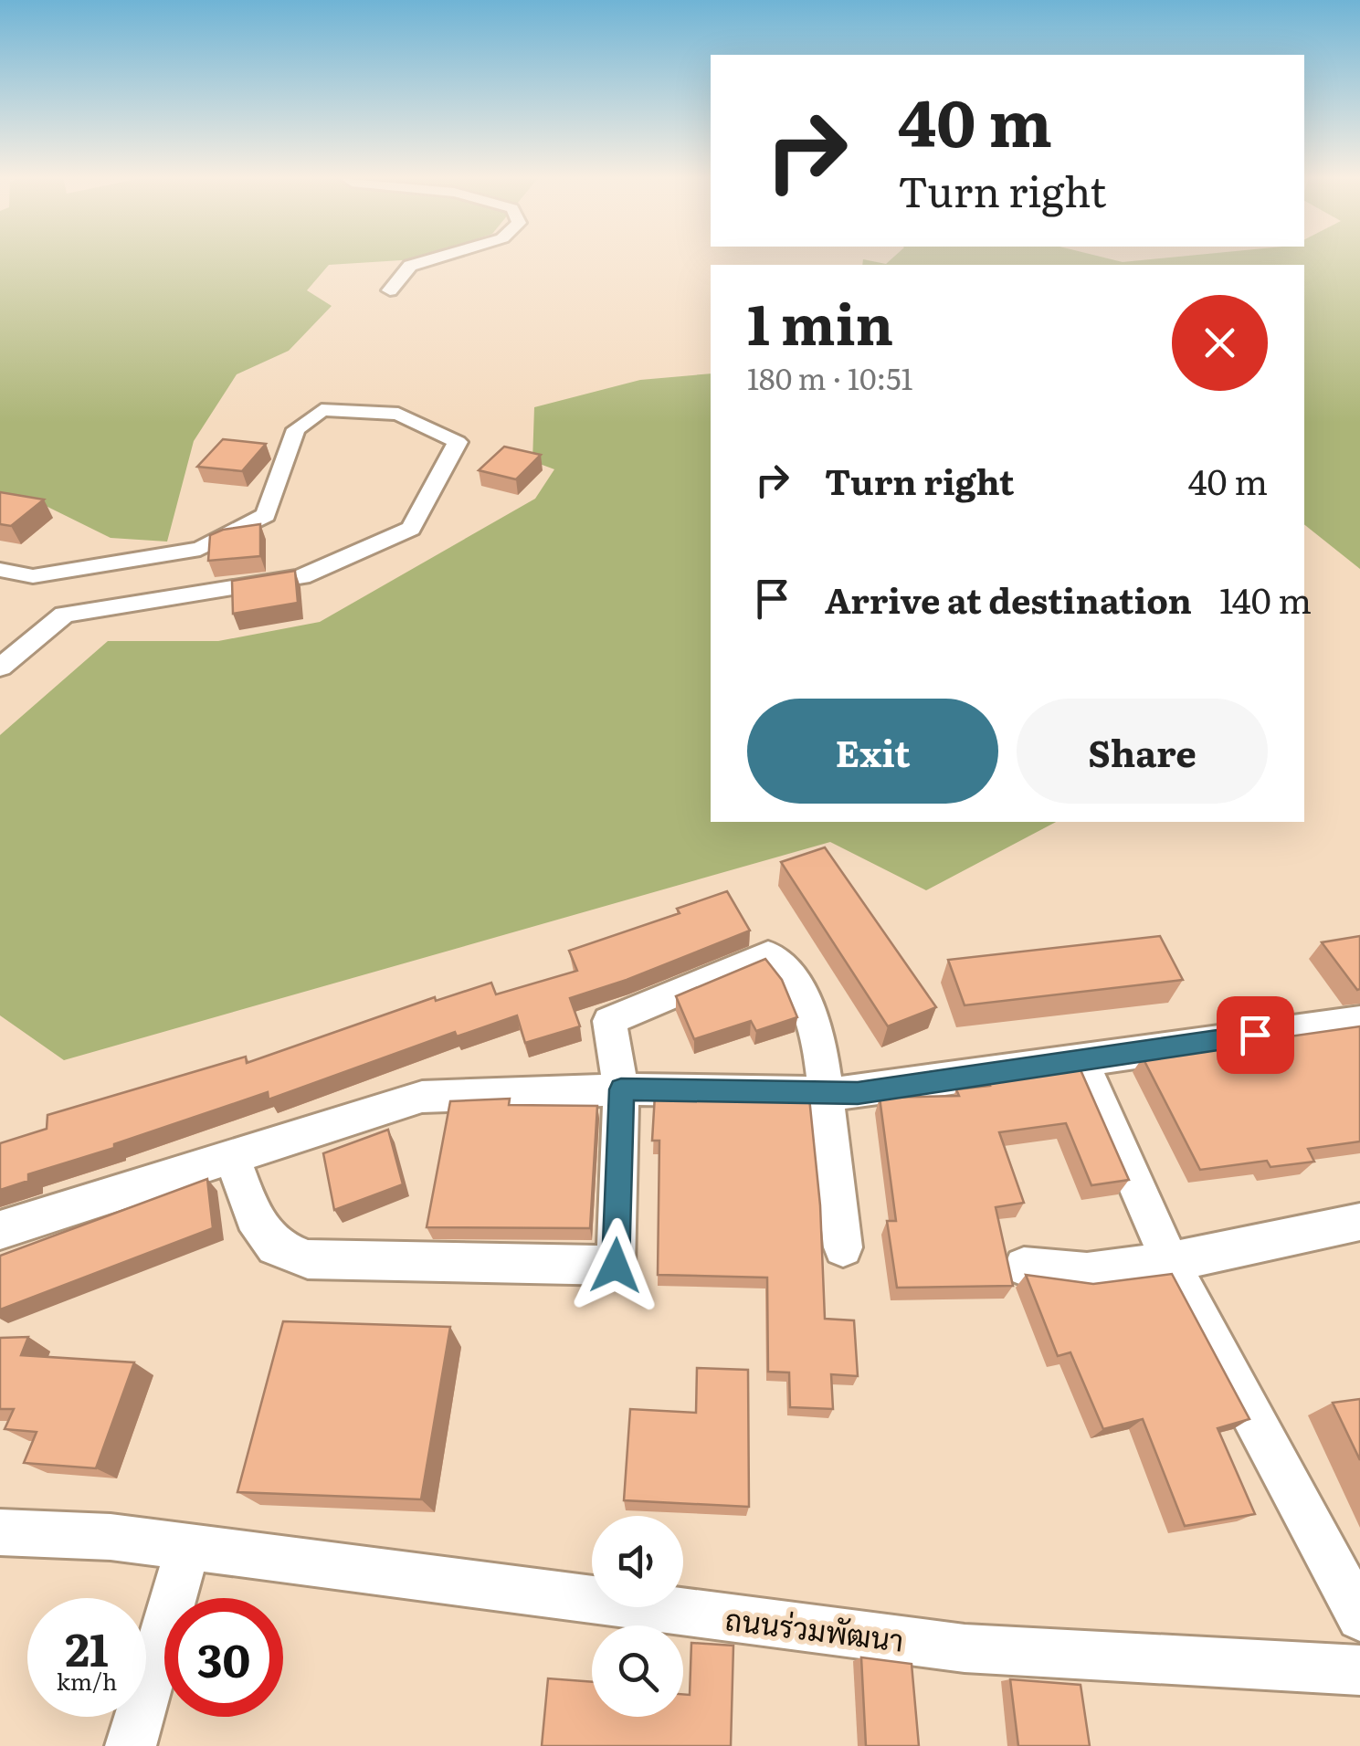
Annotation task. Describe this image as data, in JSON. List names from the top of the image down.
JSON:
{
  "streets": {
    "street": ["ถนนร่วมพัฒนา"]
  },
  "page": {
    "turn": ["40 m", "Turn right"],
    "heading": ["1 min", "180 m · 10:51"],
    "list": [
      {
        "name": "Turn right",
        "value": "40 m"
      },
      {
        "name": "Arrive at destination",
        "value": "140 m"
      }
    ],
    "buttons": ["Exit", "Share"],
    "speed": "21 km/h",
    "limit": "30"
  }
}
